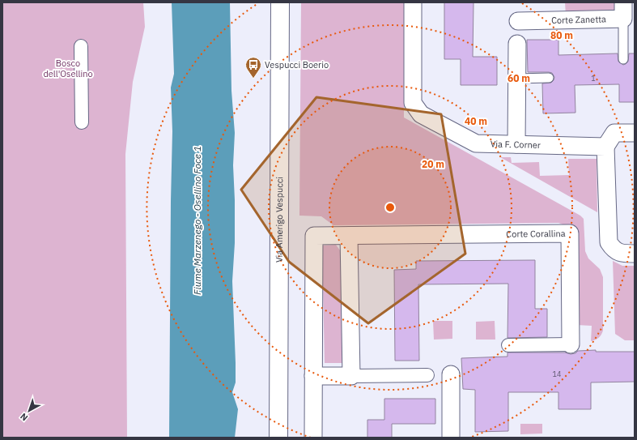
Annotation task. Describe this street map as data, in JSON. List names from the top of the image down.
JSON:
{
  "streets": {
    "main road": ["Via Amerigo Vespucci"],
    "street": ["Corte Zanetta", "Via F. Corner", "Corte Corallina"]
  },
  "water": ["Fiume Marzenego - Osellino Foce 1"],
  "parks": ["Bosco dell'Osellino"],
  "places": {
    "bus stop": ["Vespucci Boerio"]
  },
  "house_numbers": ["1", "14"],
  "north": "bottom left",
  "rings": [
    "80 m",
    "60 m",
    "40 m",
    "20 m"
  ]
}
